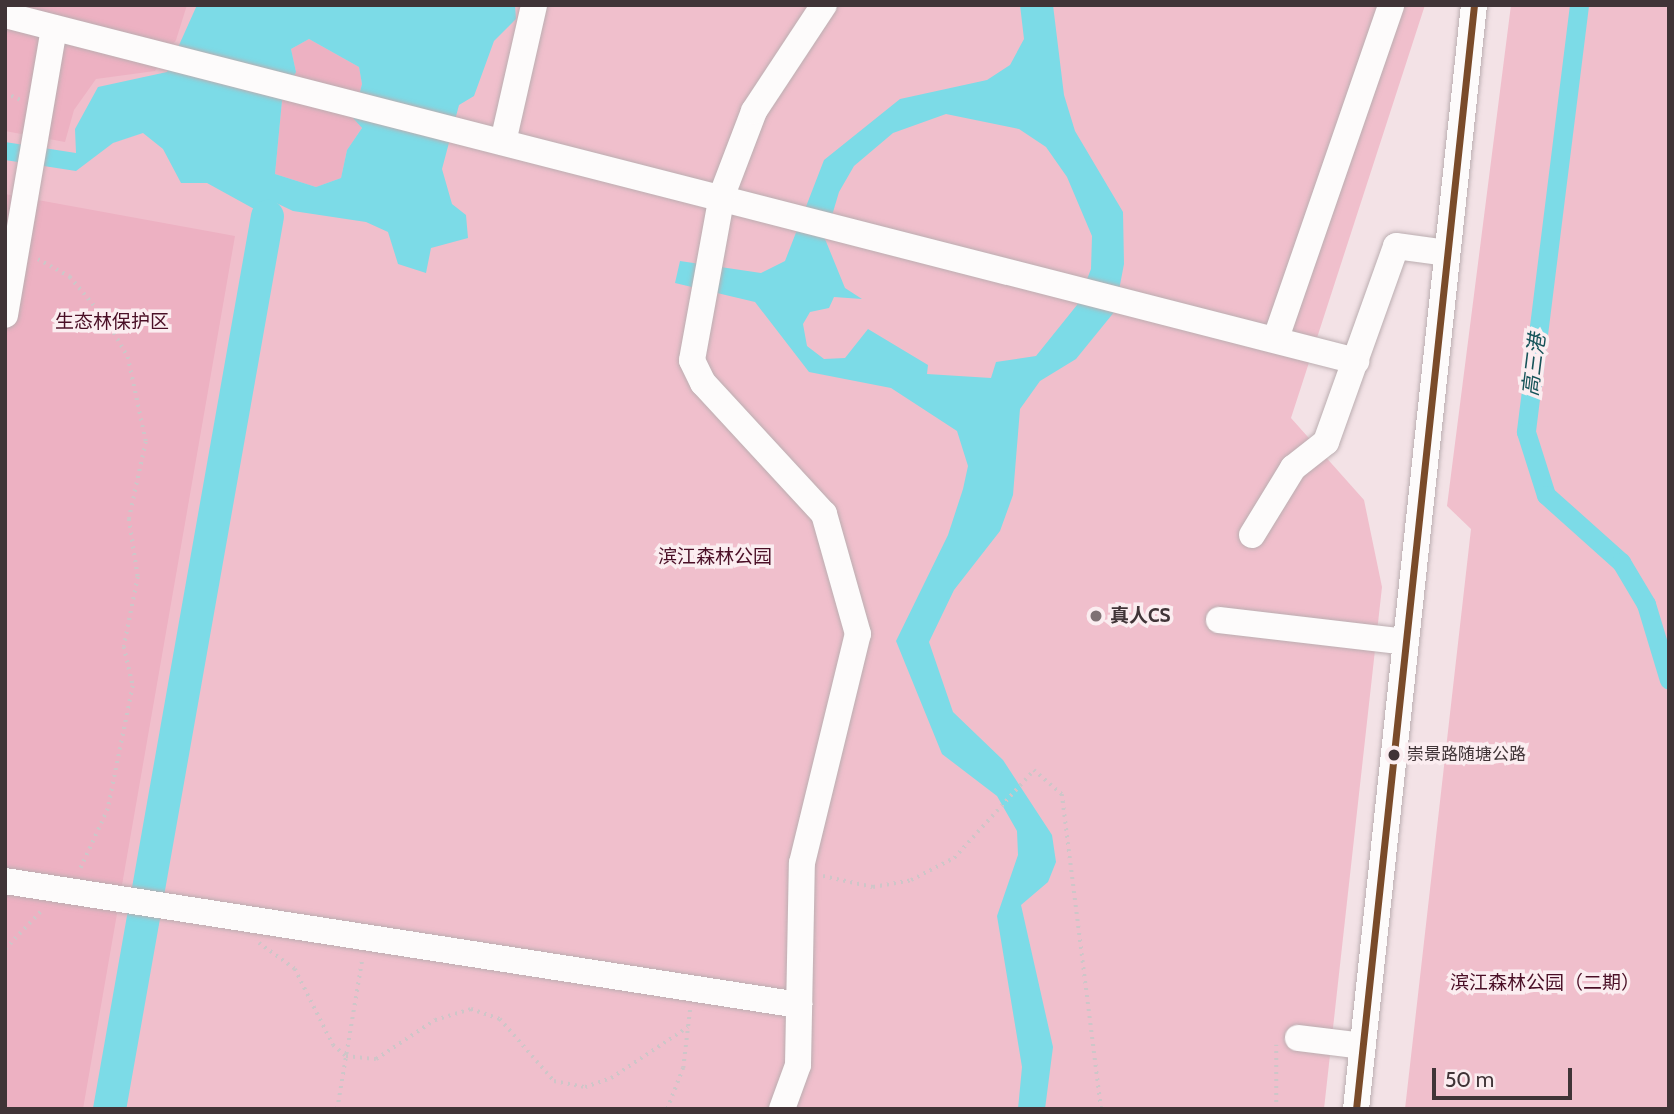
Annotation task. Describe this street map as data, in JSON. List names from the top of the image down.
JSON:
{
  "water": ["高三港"],
  "parks": ["生态林保护区", "滨江森林公园", "滨江森林公园（二期）"],
  "places": ["真人CS", "崇景路随塘公路"],
  "scale_bar": "50 m"
}
